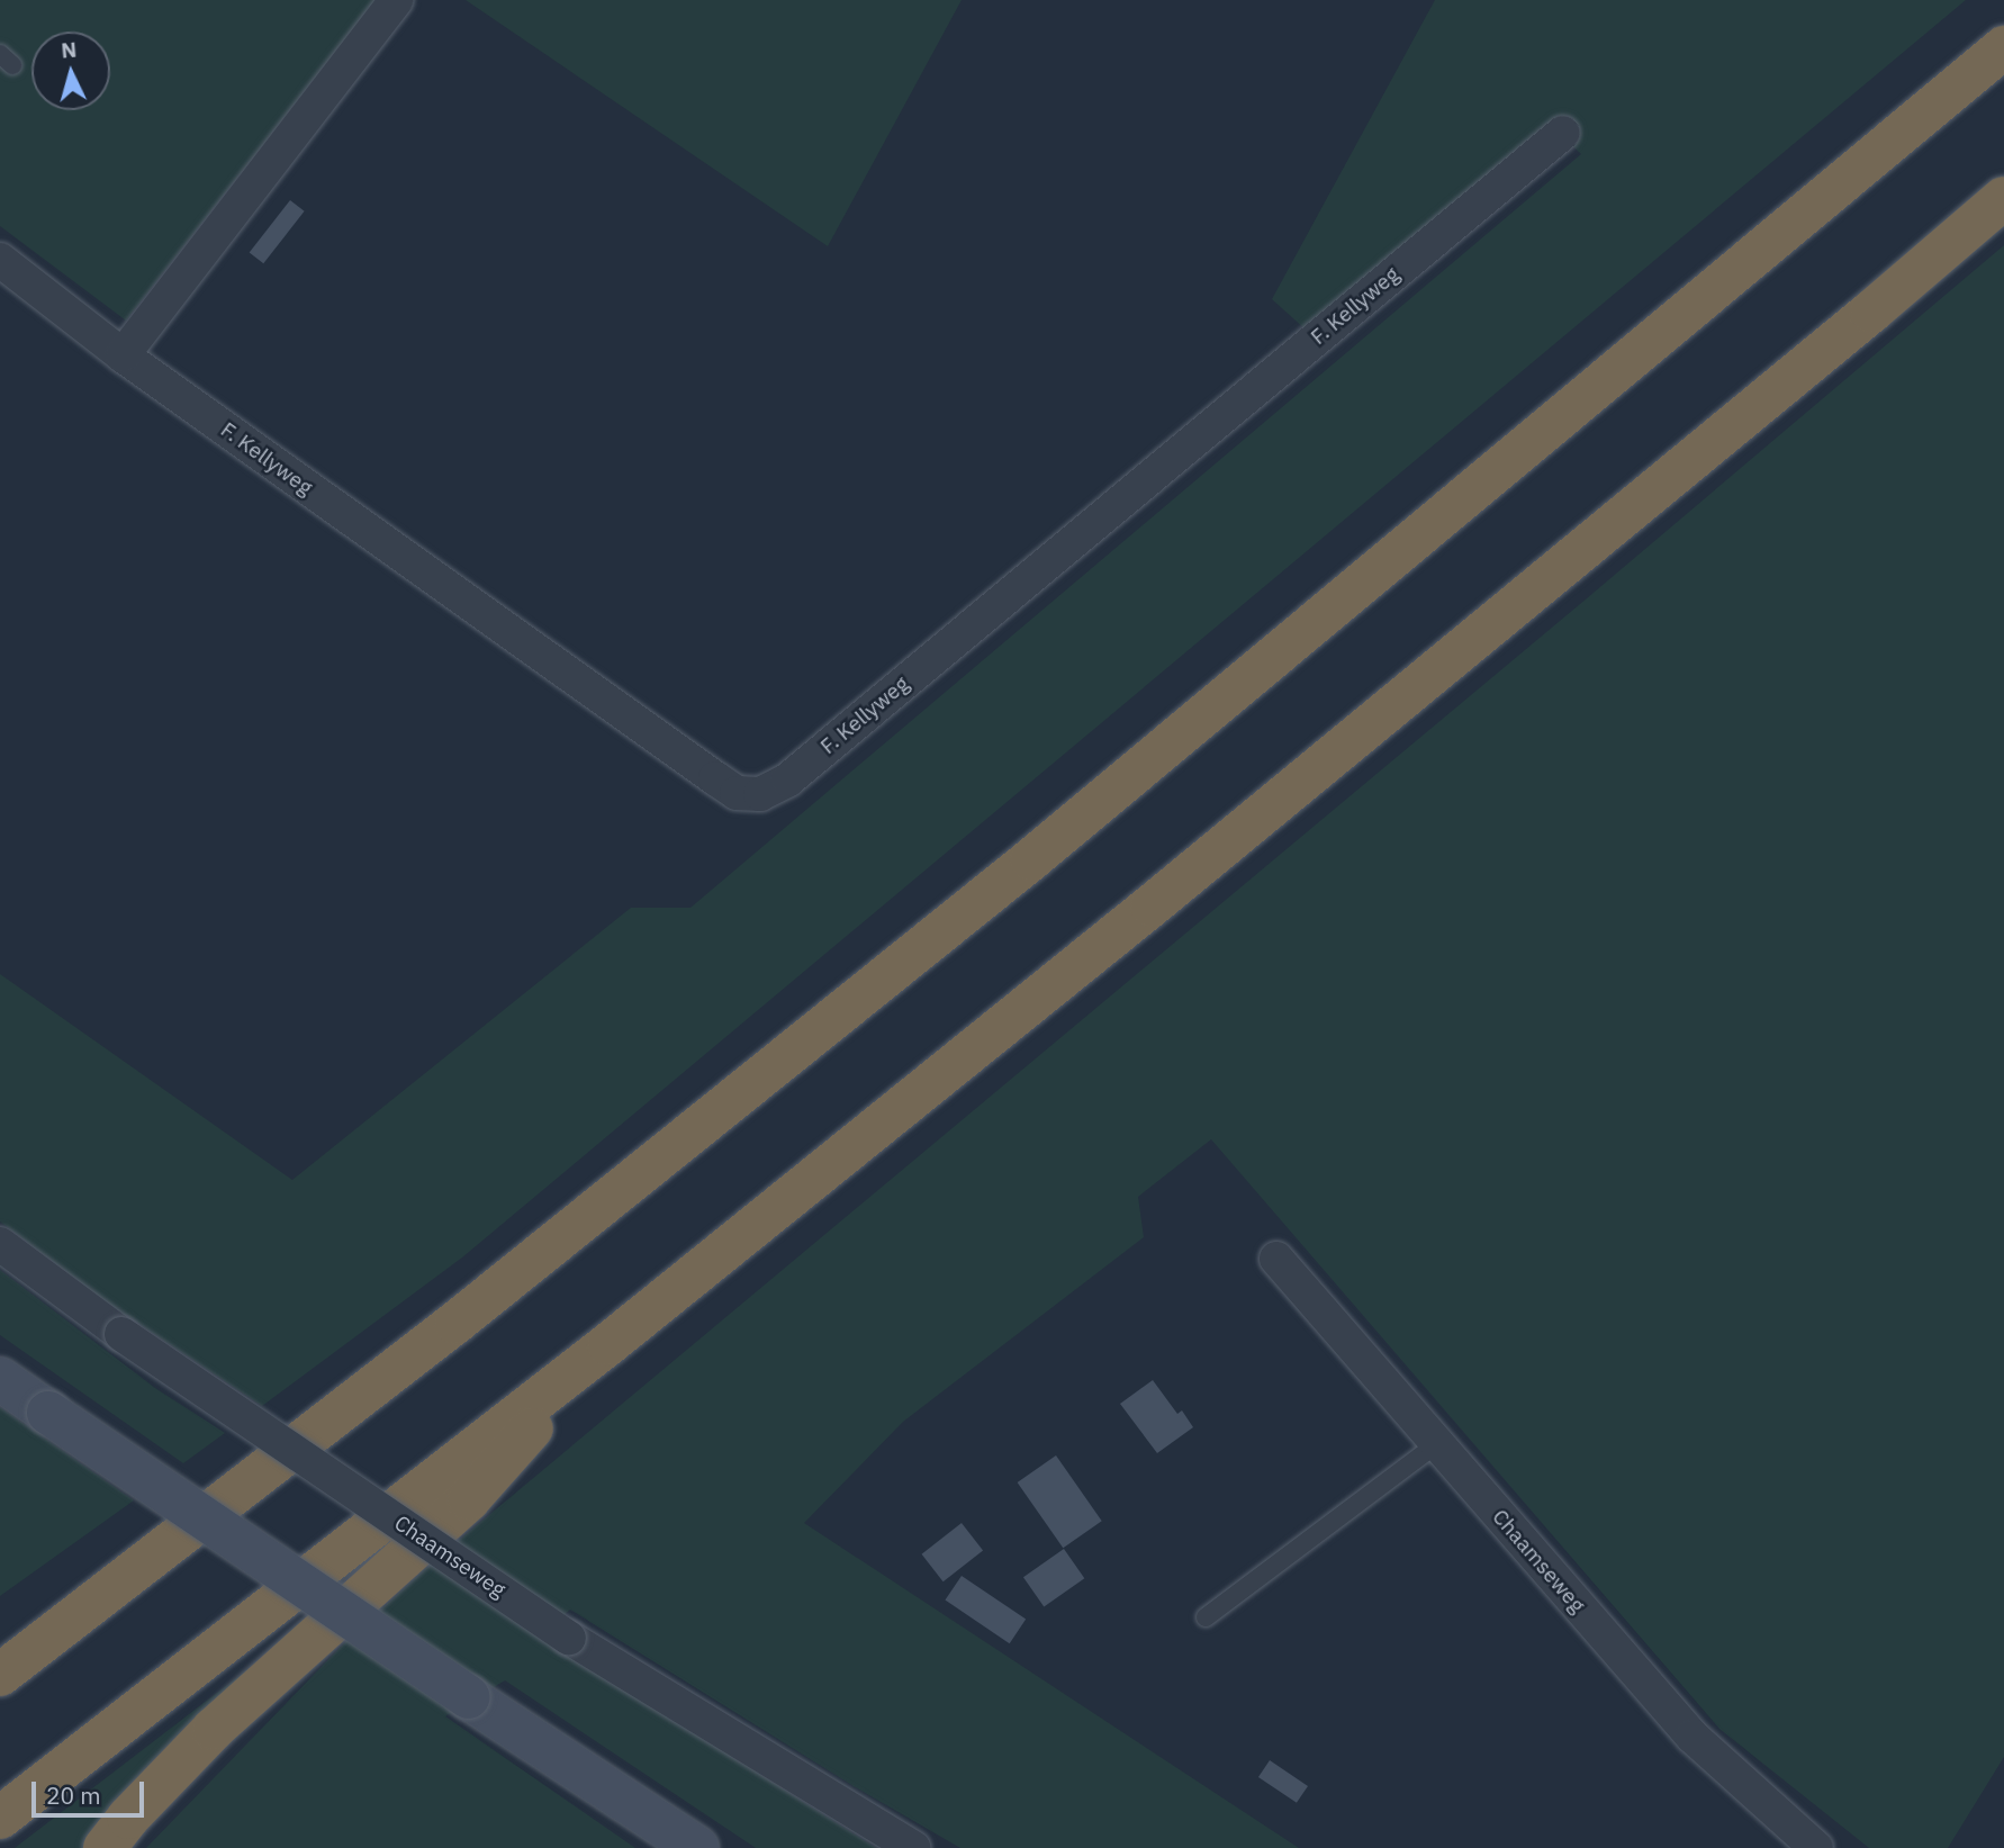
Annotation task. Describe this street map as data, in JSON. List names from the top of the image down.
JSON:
{
  "streets": {
    "street": ["F. Kellyweg", "Chaamseweg"]
  },
  "scale_bar": "20 m",
  "north": "top"
}
